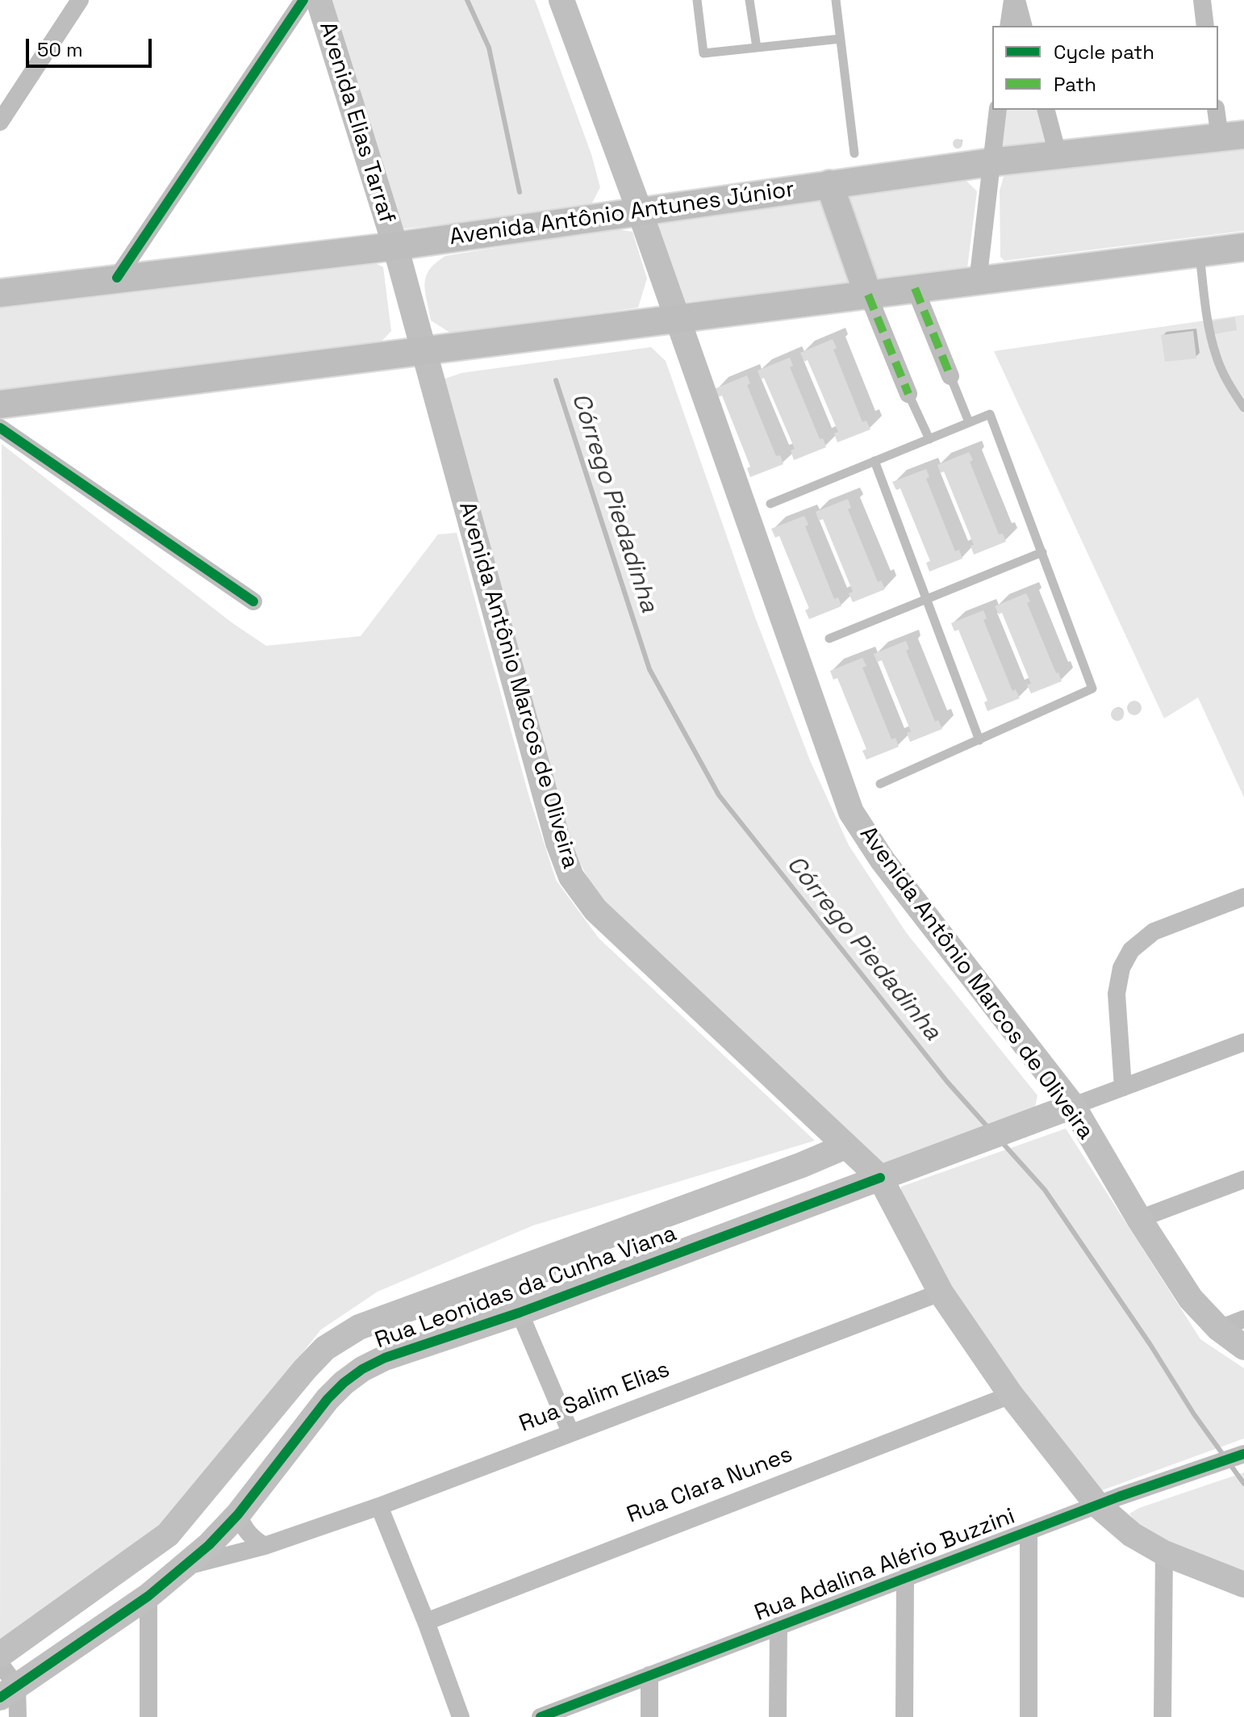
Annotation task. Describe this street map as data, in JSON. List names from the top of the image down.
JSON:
{
  "streets": {
    "main road": [
      "Avenida Elias Tarraf",
      "Avenida Antônio Antunes Júnior",
      "Avenida Antônio Marcos de Oliveira",
      "Rua Leonidas da Cunha Viana"
    ],
    "street": ["Rua Salim Elias", "Rua Clara Nunes", "Rua Adalina Alério Buzzini"]
  },
  "crossings": [
    ["Avenida Elias Tarraf", "Avenida Antônio Antunes Júnior"],
    ["Avenida Elias Tarraf", "Avenida Antônio Marcos de Oliveira"],
    ["Avenida Antônio Antunes Júnior", "Avenida Antônio Marcos de Oliveira"],
    ["Avenida Antônio Marcos de Oliveira", "Rua Leonidas da Cunha Viana"],
    ["Avenida Antônio Marcos de Oliveira", "Rua Salim Elias"],
    ["Avenida Antônio Marcos de Oliveira", "Rua Clara Nunes"],
    ["Avenida Antônio Marcos de Oliveira", "Rua Adalina Alério Buzzini"],
    ["Rua Leonidas da Cunha Viana", "Rua Salim Elias"]
  ],
  "water": ["Córrego Piedadinha"],
  "legend": ["Cycle path", "Path"],
  "scale_bar": "50 m"
}
